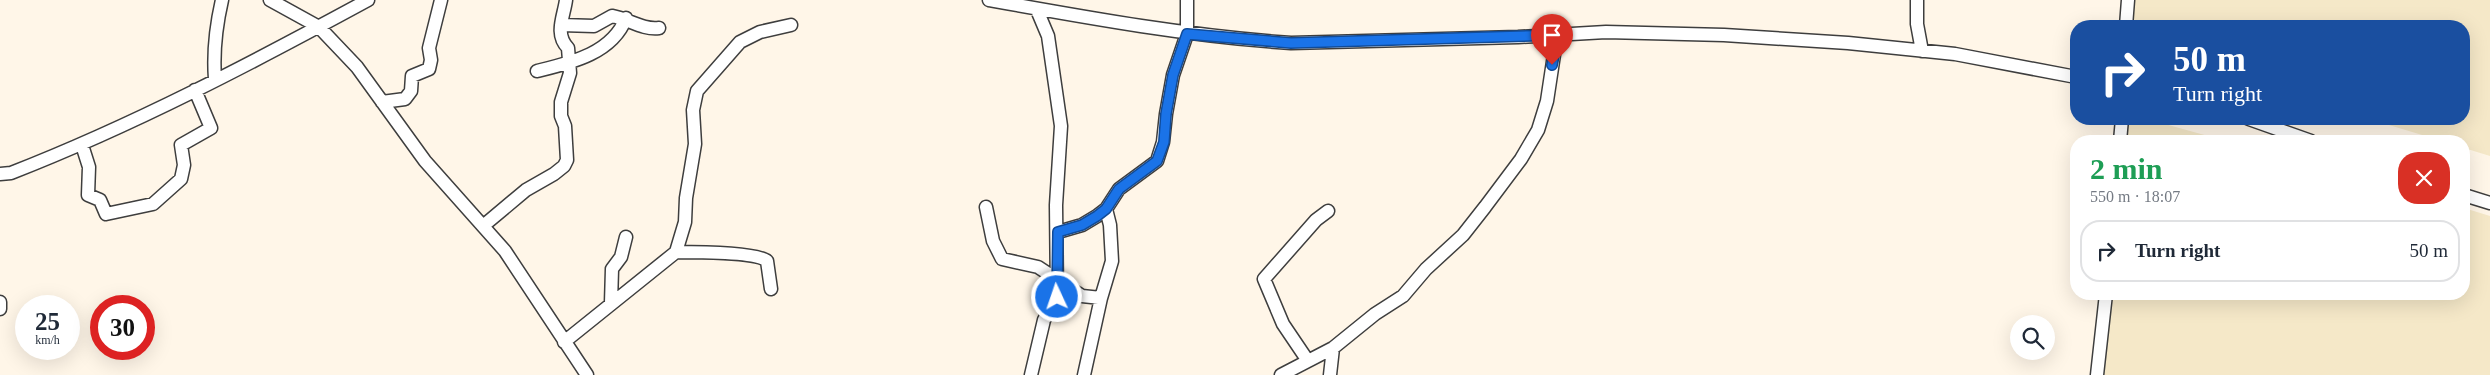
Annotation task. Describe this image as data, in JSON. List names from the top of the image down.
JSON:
{
  "page": {
    "turn": ["50 m", "Turn right"],
    "heading": ["2 min", "550 m · 18:07"],
    "list": [
      {
        "name": "Turn right",
        "value": "50 m"
      }
    ],
    "speed": "25 km/h",
    "limit": "30"
  }
}
